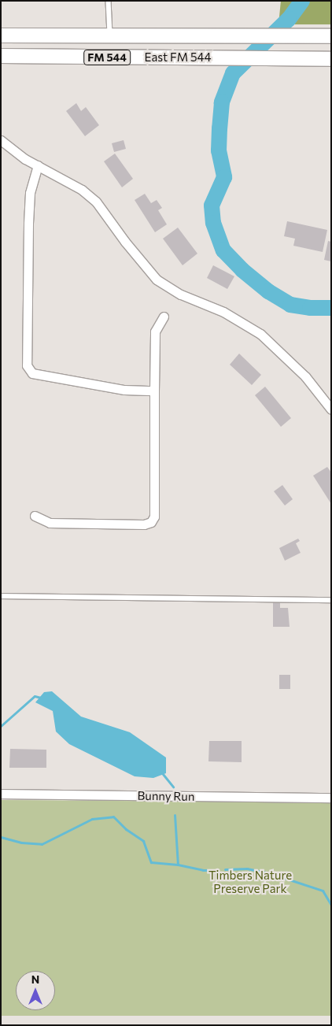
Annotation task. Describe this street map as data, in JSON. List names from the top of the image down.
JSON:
{
  "streets": {
    "main road": ["FM 544", "East FM 544"],
    "street": ["Bunny Run"]
  },
  "parks": ["Timbers Nature Preserve Park"],
  "north": "top"
}
